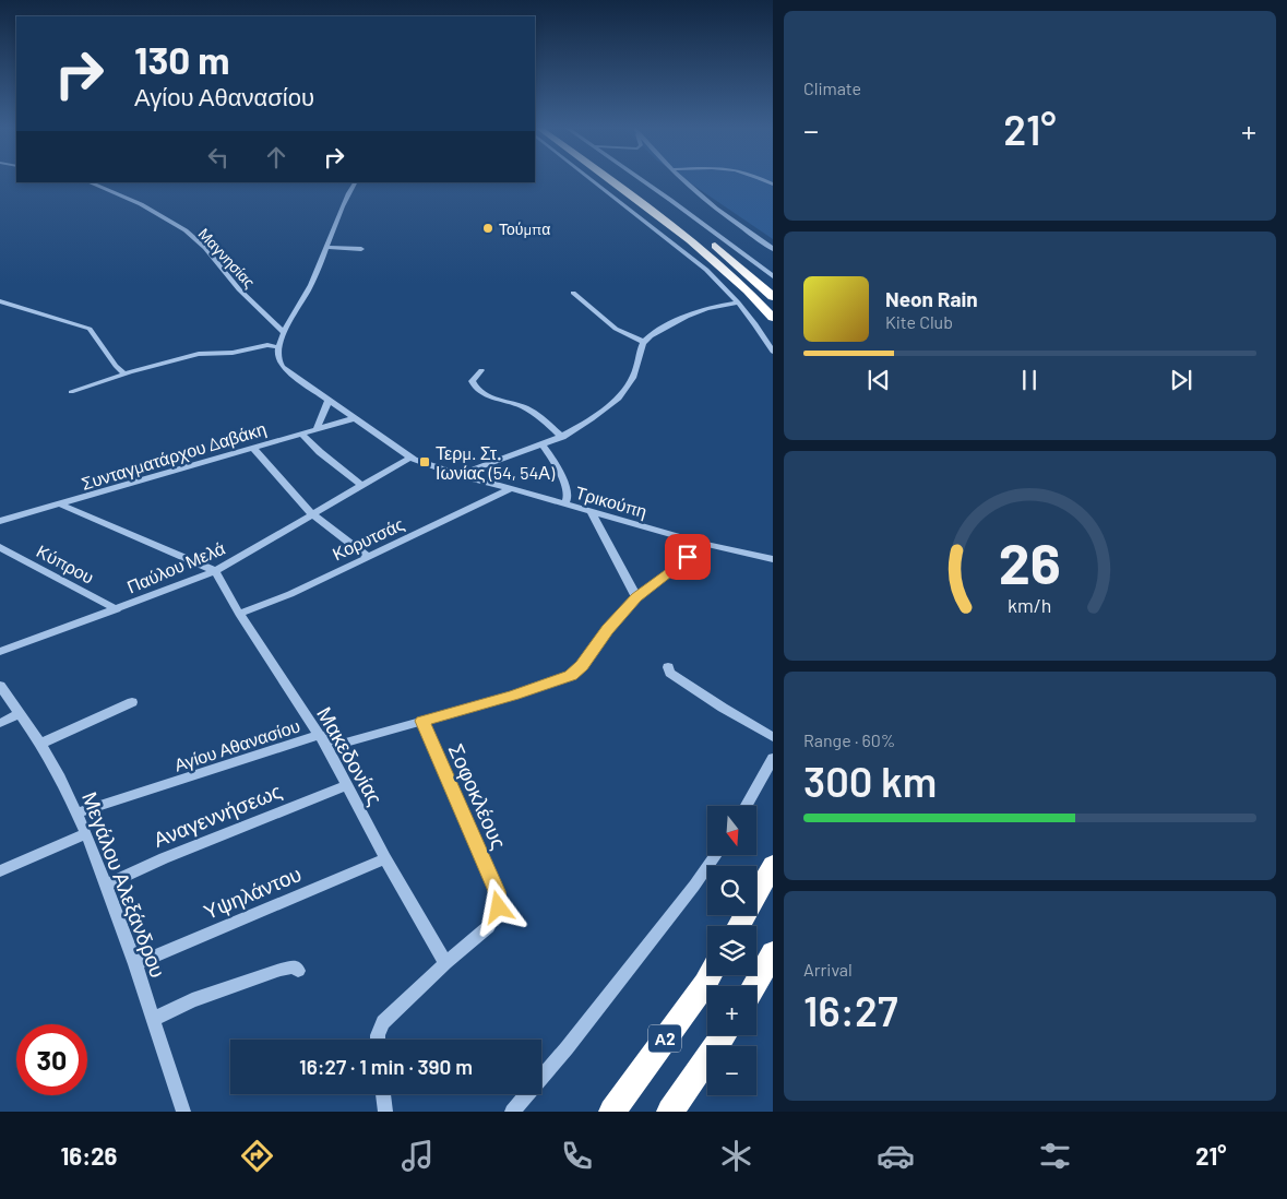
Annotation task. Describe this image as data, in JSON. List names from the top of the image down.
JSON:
{
  "streets": {
    "highway": ["Α2"],
    "street": [
      "Μαγνησίας",
      "Συνταγματάρχου Δαβάκη",
      "Τρικούπη",
      "Κορυτσάς",
      "Κύπρου",
      "Παύλου Μελά",
      "Αγίου Αθανασίου",
      "Μακεδονίας",
      "Σοφοκλέους",
      "Αναγεννήσεως",
      "Μεγάλου Αλεξάνδρου",
      "Υψηλάντου"
    ]
  },
  "crossings": [
    ["Συνταγματάρχου Δαβάκη", "Τρικούπη"],
    ["Τρικούπη", "Κορυτσάς"],
    ["Τρικούπη", "Παύλου Μελά"],
    ["Κορυτσάς", "Μακεδονίας"],
    ["Κύπρου", "Παύλου Μελά"],
    ["Παύλου Μελά", "Μακεδονίας"],
    ["Αγίου Αθανασίου", "Μακεδονίας"],
    ["Αγίου Αθανασίου", "Μεγάλου Αλεξάνδρου"],
    ["Μακεδονίας", "Σοφοκλέους"],
    ["Μακεδονίας", "Αναγεννήσεως"],
    ["Μακεδονίας", "Υψηλάντου"],
    ["Αναγεννήσεως", "Μεγάλου Αλεξάνδρου"],
    ["Μεγάλου Αλεξάνδρου", "Υψηλάντου"]
  ],
  "places": {
    "other": ["Τούμπα"],
    "transit": ["Τερμ. Στ. Ιωνίας (54, 54Α)"]
  },
  "north": "bottom",
  "page": {
    "tile": [
      "Climate",
      ["Range · 60%", "300 km"],
      ["Arrival", "16:27"]
    ],
    "turn": ["130 m", "Αγίου Αθανασίου"],
    "heat": ["−", "21°", "+"],
    "song": ["Neon Rain", "Kite Club"],
    "map_buttons": ["+", "−"],
    "limit": "30",
    "trip": "16:27 · 1 min · 390 m",
    "tabs": ["16:26", "21°"],
    "gauge": ["26", "km/h"]
  }
}
